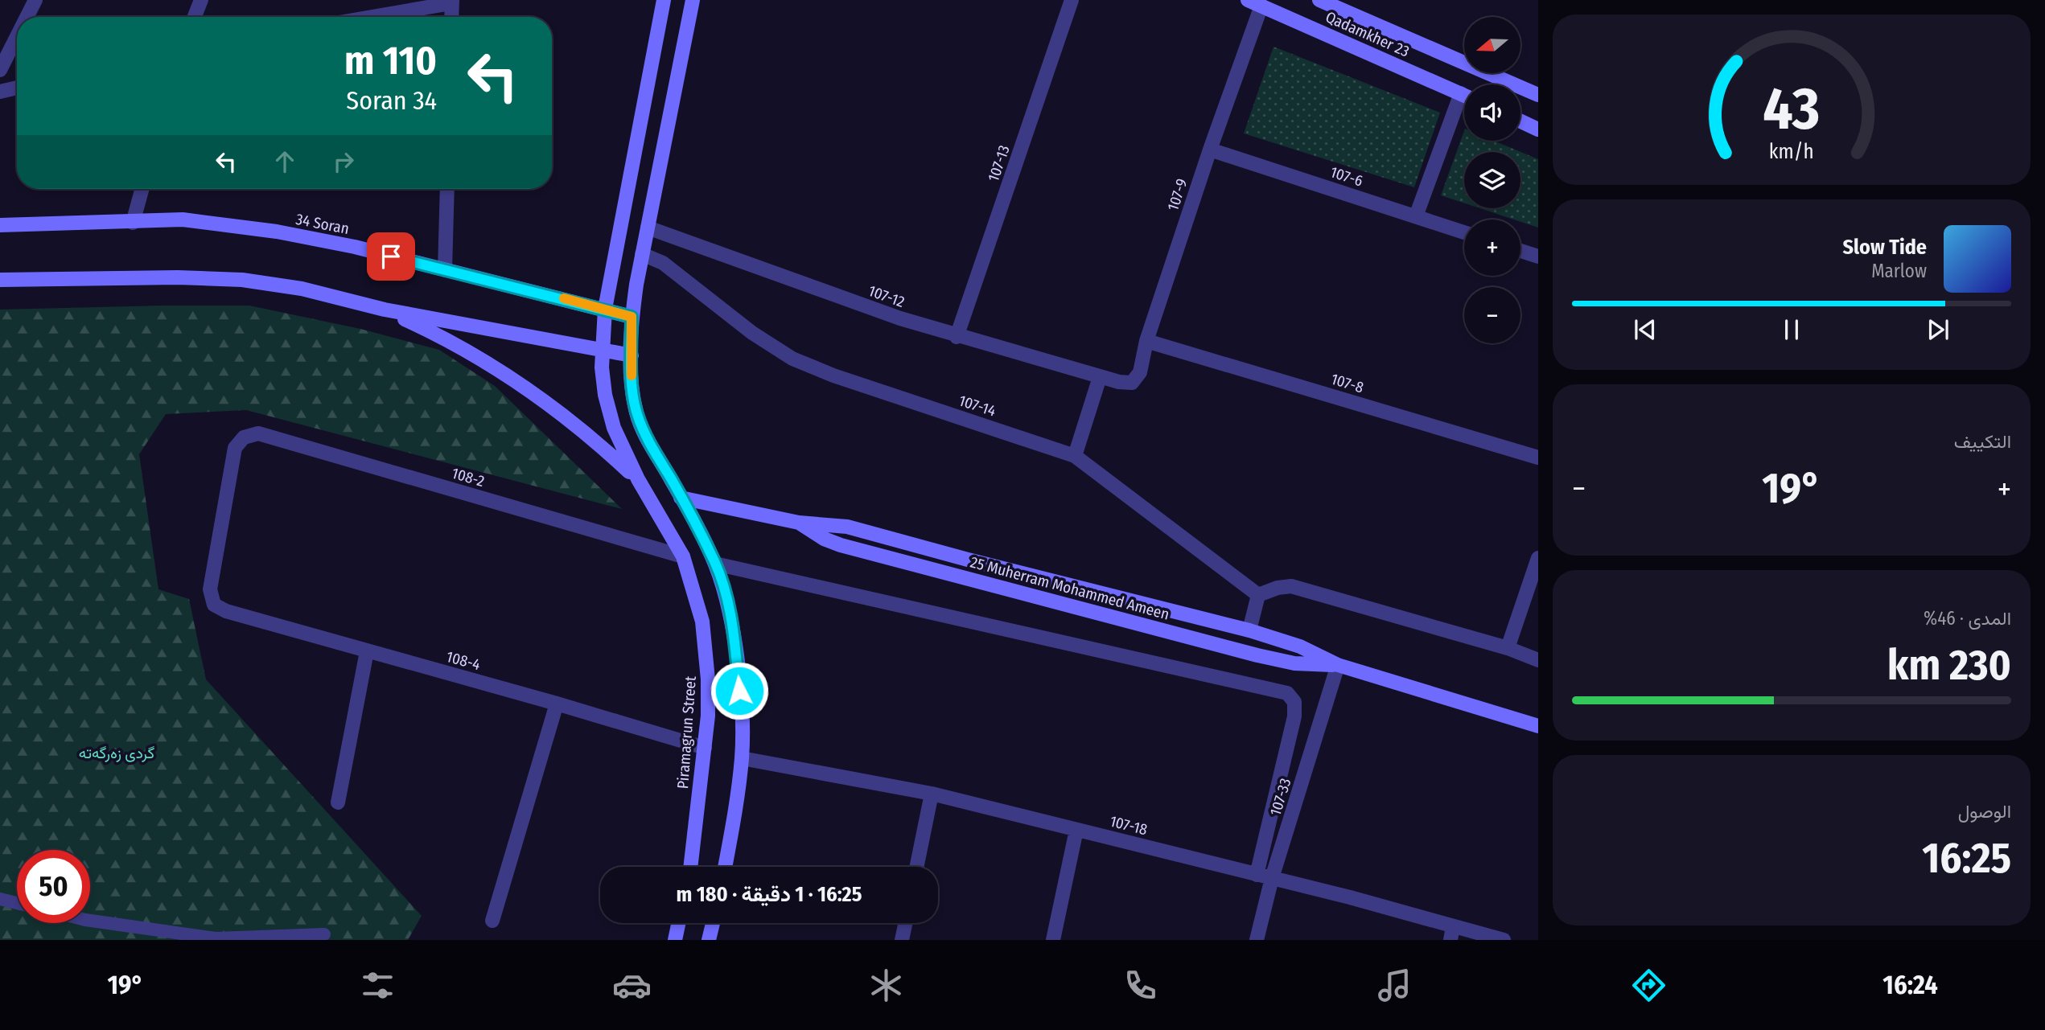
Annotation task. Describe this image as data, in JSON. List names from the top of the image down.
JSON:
{
  "streets": {
    "main road": [
      "Qadamkher 23",
      "34 Soran",
      "25 Muherram Mohammed Ameen",
      "Piramagrun Street"
    ],
    "street": [
      "107-13",
      "107-6",
      "107-9",
      "107-12",
      "107-8",
      "107-14",
      "108-2",
      "108-4",
      "107-33",
      "107-18"
    ]
  },
  "crossings": [
    ["Qadamkher 23", "107-9"],
    ["107-13", "107-12"],
    ["107-6", "107-9"],
    ["107-9", "107-12"],
    ["107-9", "107-8"],
    ["34 Soran", "Piramagrun Street"],
    ["108-2", "108-4"],
    ["108-2", "Piramagrun Street"],
    ["25 Muherram Mohammed Ameen", "107-33"],
    ["108-4", "Piramagrun Street"],
    ["107-33", "107-18"]
  ],
  "parks": ["گردی زەرگەتە"],
  "north": "left",
  "page": {
    "map_buttons": ["+", "−"],
    "turn": ["110 m", "34 Soran"],
    "song": ["Slow Tide", "Marlow"],
    "tile": [
      "التكييف",
      ["المدى · 46%", "230 km"],
      ["الوصول", "16:25"]
    ],
    "heat": ["−", "19°", "+"],
    "limit": "50",
    "trip": "16:25 · 1 دقيقة · 180 m",
    "tabs": ["16:24", "19°"],
    "gauge": ["43", "km/h"]
  }
}
